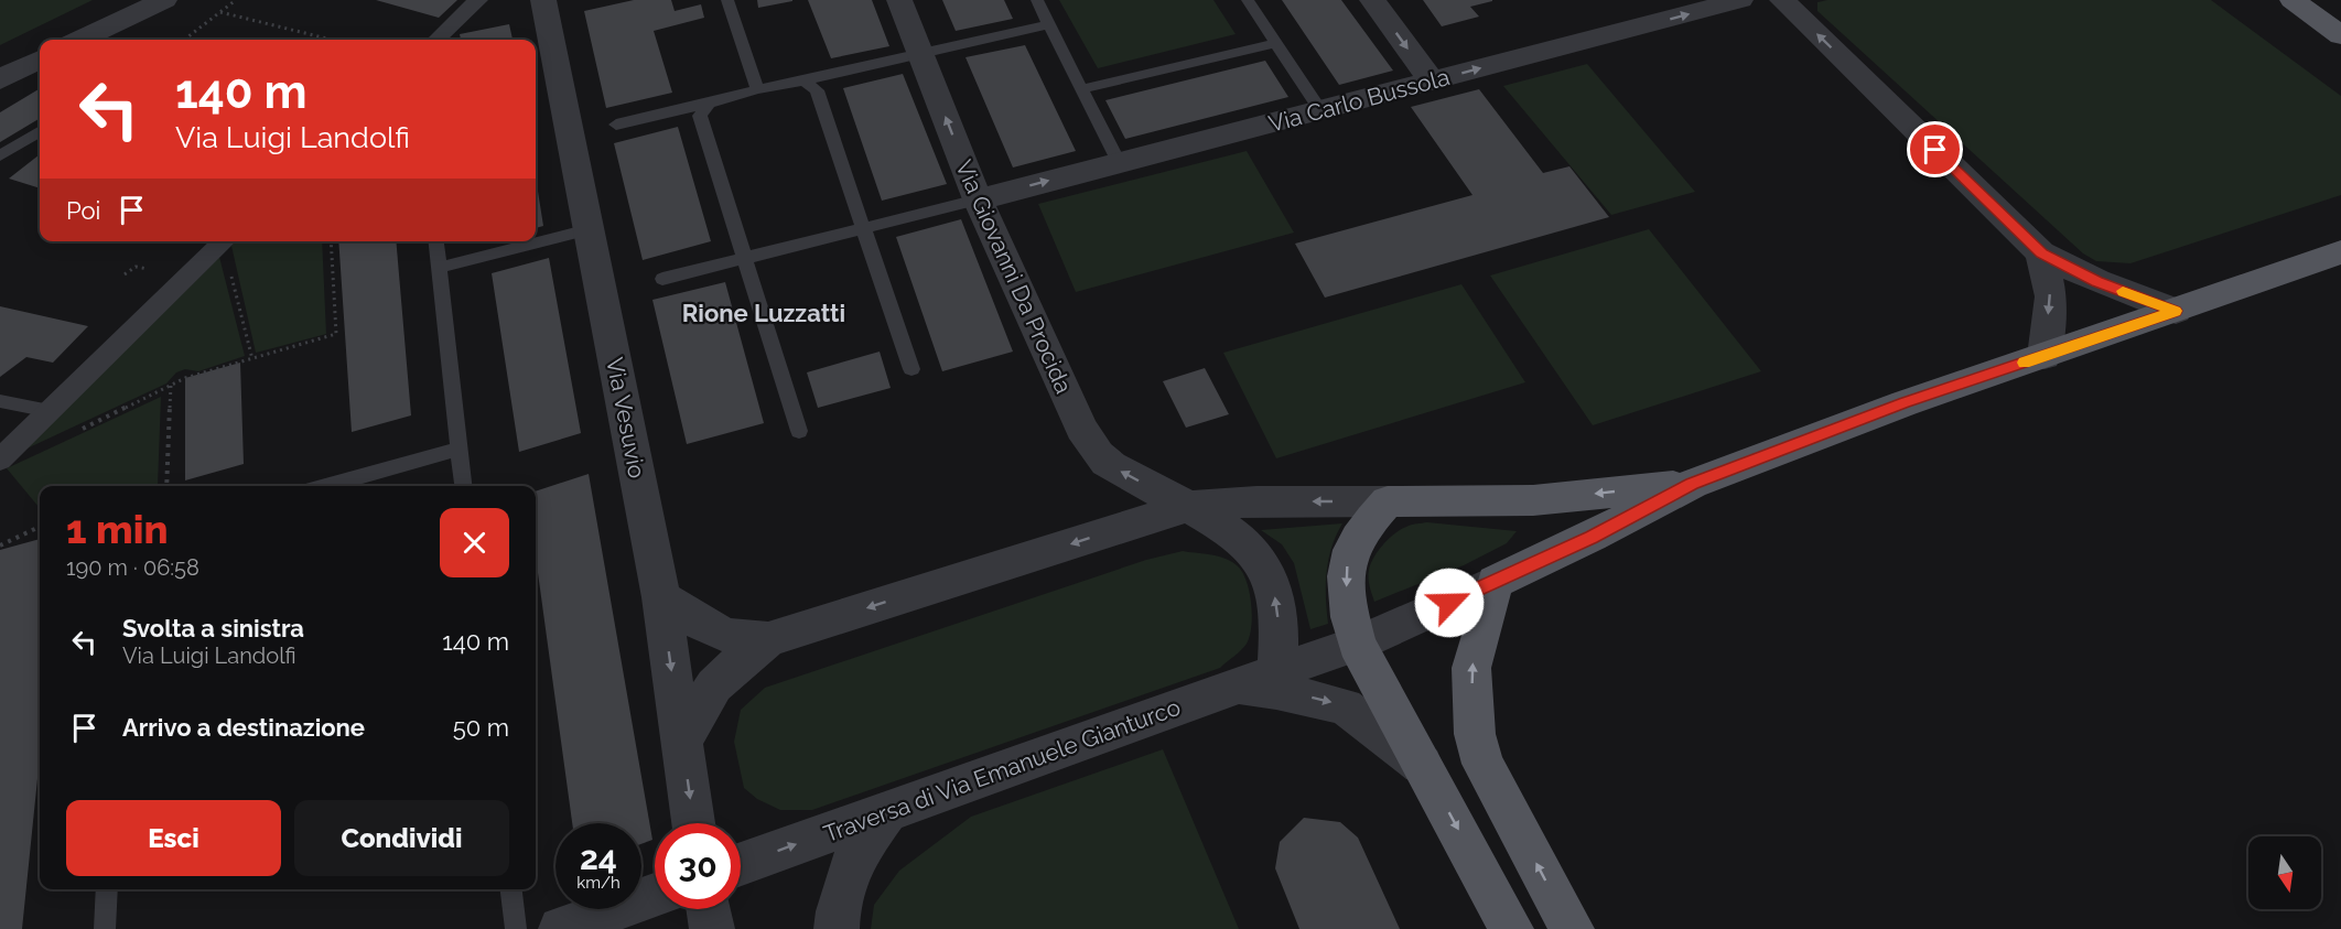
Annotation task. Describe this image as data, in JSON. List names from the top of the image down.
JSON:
{
  "streets": {
    "main road": ["Traversa di Via Emanuele Gianturco"],
    "street": ["Via Carlo Bussola", "Via Giovanni Da Procida", "Via Vesuvio"]
  },
  "crossings": [
    ["Via Carlo Bussola", "Via Giovanni Da Procida"],
    ["Via Giovanni Da Procida", "Traversa di Via Emanuele Gianturco"],
    ["Via Vesuvio", "Traversa di Via Emanuele Gianturco"]
  ],
  "one_way": ["Via Carlo Bussola", "Via Giovanni Da Procida"],
  "districts": ["Rione Luzzatti"],
  "north": "bottom",
  "page": {
    "turn": ["140 m", "Via Luigi Landolfi"],
    "then": "Poi",
    "heading": ["1 min", "190 m · 06:58"],
    "list": [
      {
        "name": "Svolta a sinistra",
        "note": "Via Luigi Landolfi",
        "value": "140 m"
      },
      {
        "name": "Arrivo a destinazione",
        "value": "50 m"
      }
    ],
    "buttons": ["Esci", "Condividi"],
    "speed": "24 km/h",
    "limit": "30"
  }
}
